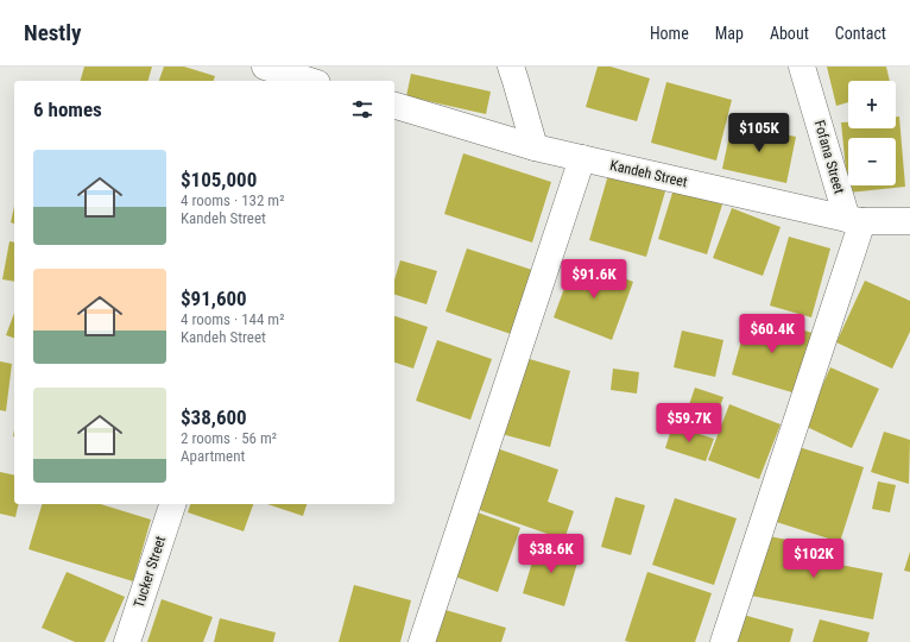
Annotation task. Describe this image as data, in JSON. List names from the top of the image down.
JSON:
{
  "streets": {
    "street": ["Fofana Street", "Kandeh Street", "Tucker Street"]
  },
  "crossings": [
    ["Fofana Street", "Kandeh Street"]
  ],
  "page": {
    "header": "Nestly",
    "nav": [
      "Home",
      "Map",
      "About",
      "Contact"
    ],
    "map_buttons": ["+", "−"],
    "heading": "6 homes",
    "price": [
      "$105K",
      "$91.6K",
      "$60.4K",
      "$59.7K",
      "$38.6K",
      "$102K"
    ],
    "list": [
      {
        "name": "$105,000",
        "note": "4 rooms · 132 m² · Kandeh Street"
      },
      {
        "name": "$91,600",
        "note": "4 rooms · 144 m² · Kandeh Street"
      },
      {
        "name": "$38,600",
        "note": "2 rooms · 56 m² · Apartment"
      }
    ]
  }
}
